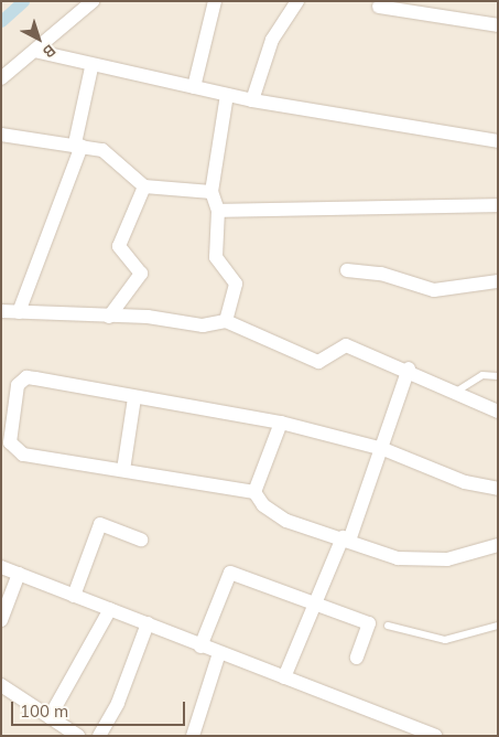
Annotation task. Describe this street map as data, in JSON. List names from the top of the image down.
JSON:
{
  "scale_bar": "100 m",
  "north": "bottom right"
}
